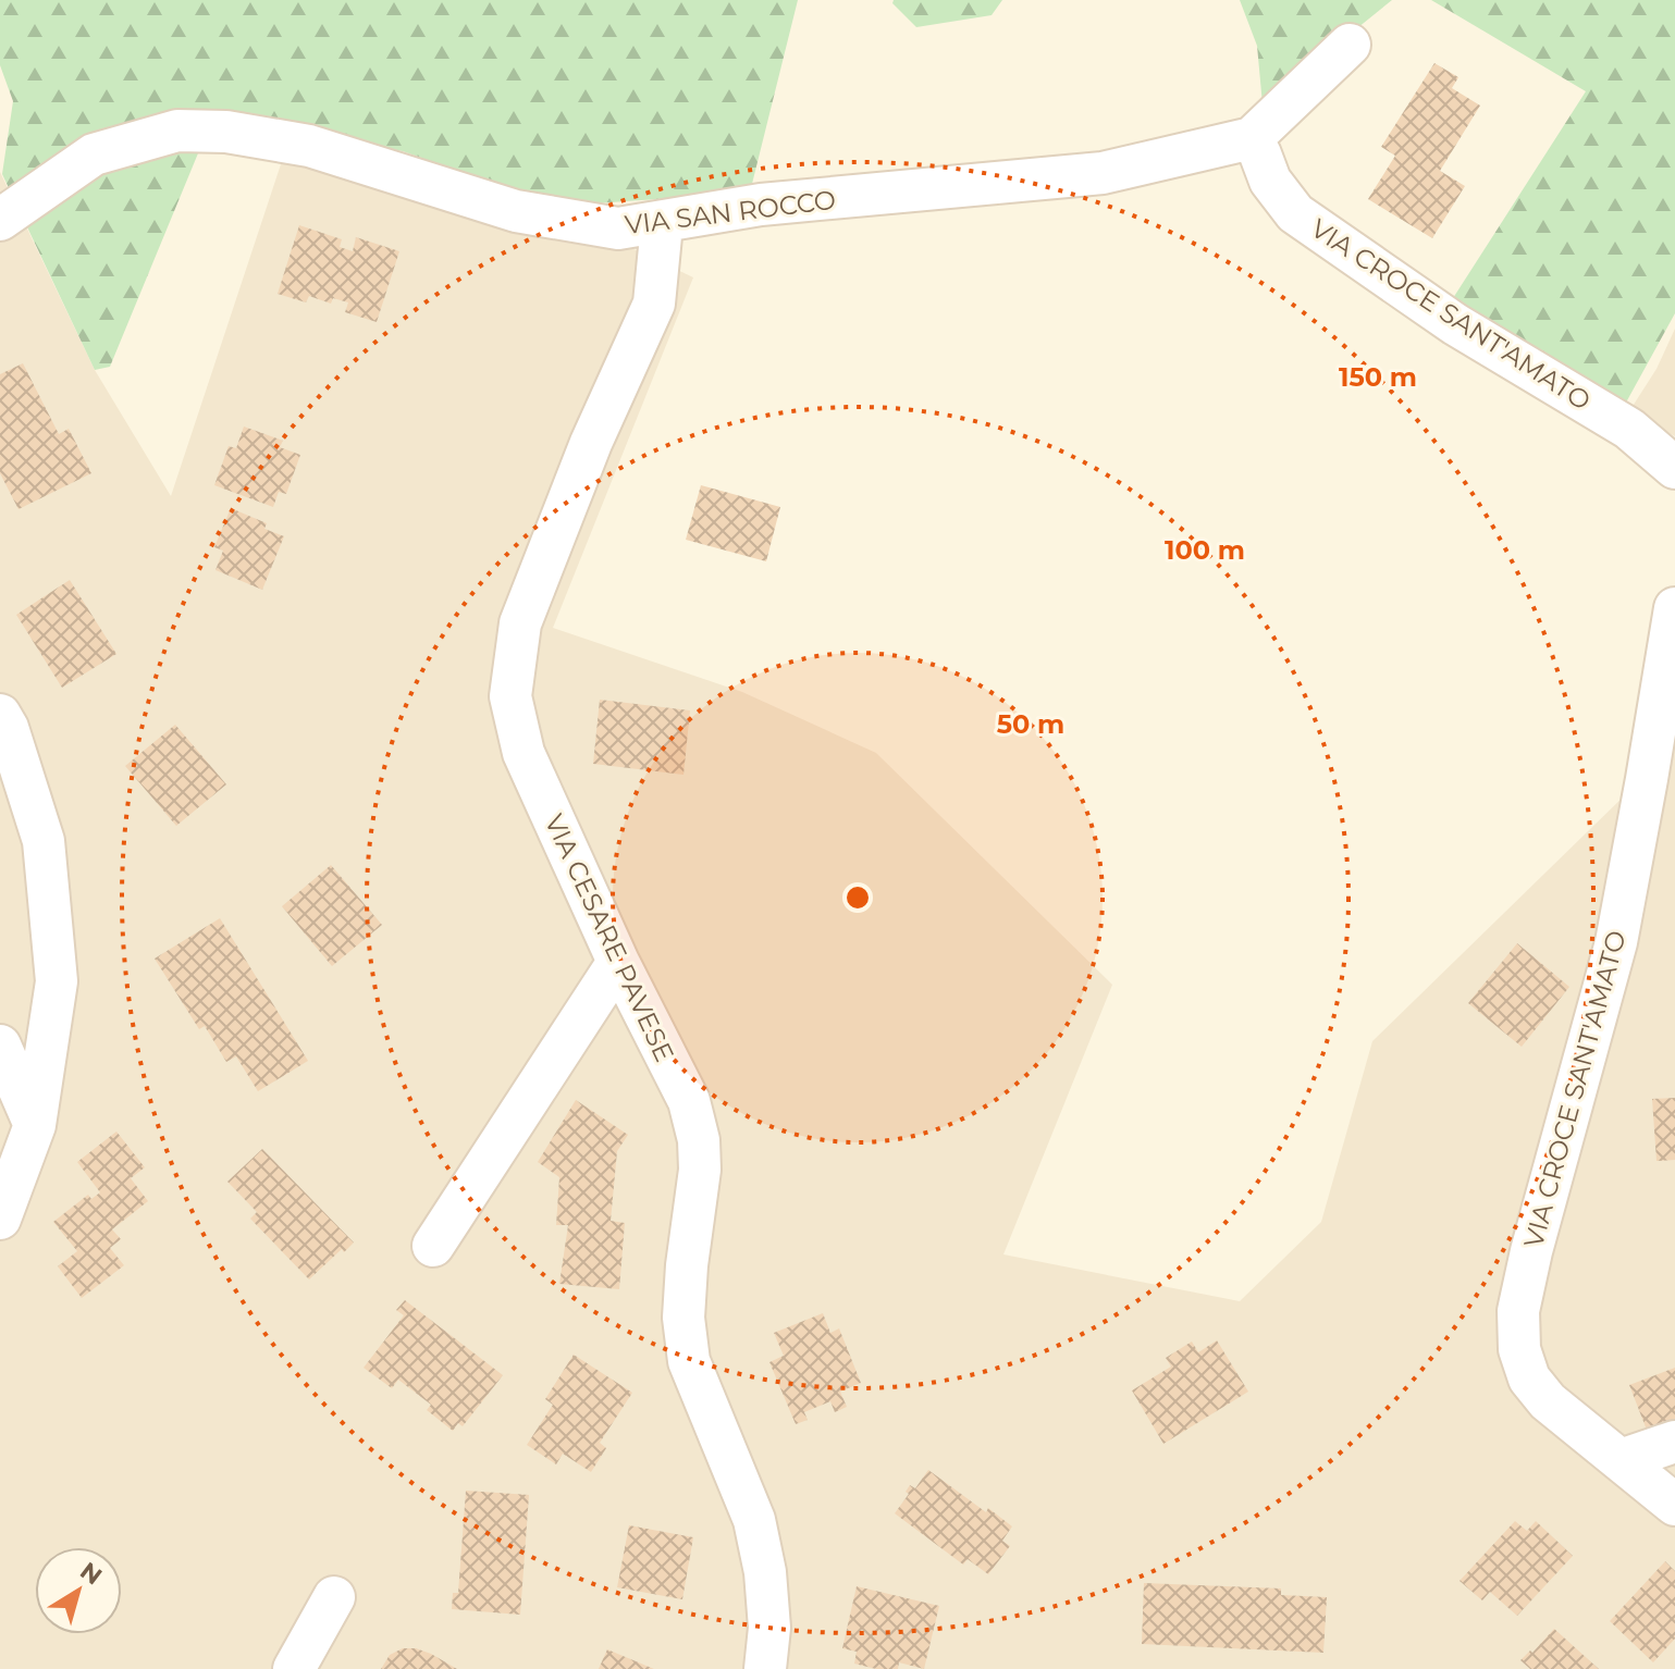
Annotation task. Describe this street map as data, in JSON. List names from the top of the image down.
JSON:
{
  "streets": {
    "street": ["VIA SAN ROCCO", "VIA CROCE SANT'AMATO", "VIA CESARE PAVESE"]
  },
  "crossings": [
    ["VIA SAN ROCCO", "VIA CROCE SANT'AMATO"],
    ["VIA SAN ROCCO", "VIA CESARE PAVESE"]
  ],
  "north": "top right",
  "rings": ["150 m", "100 m", "50 m"]
}
